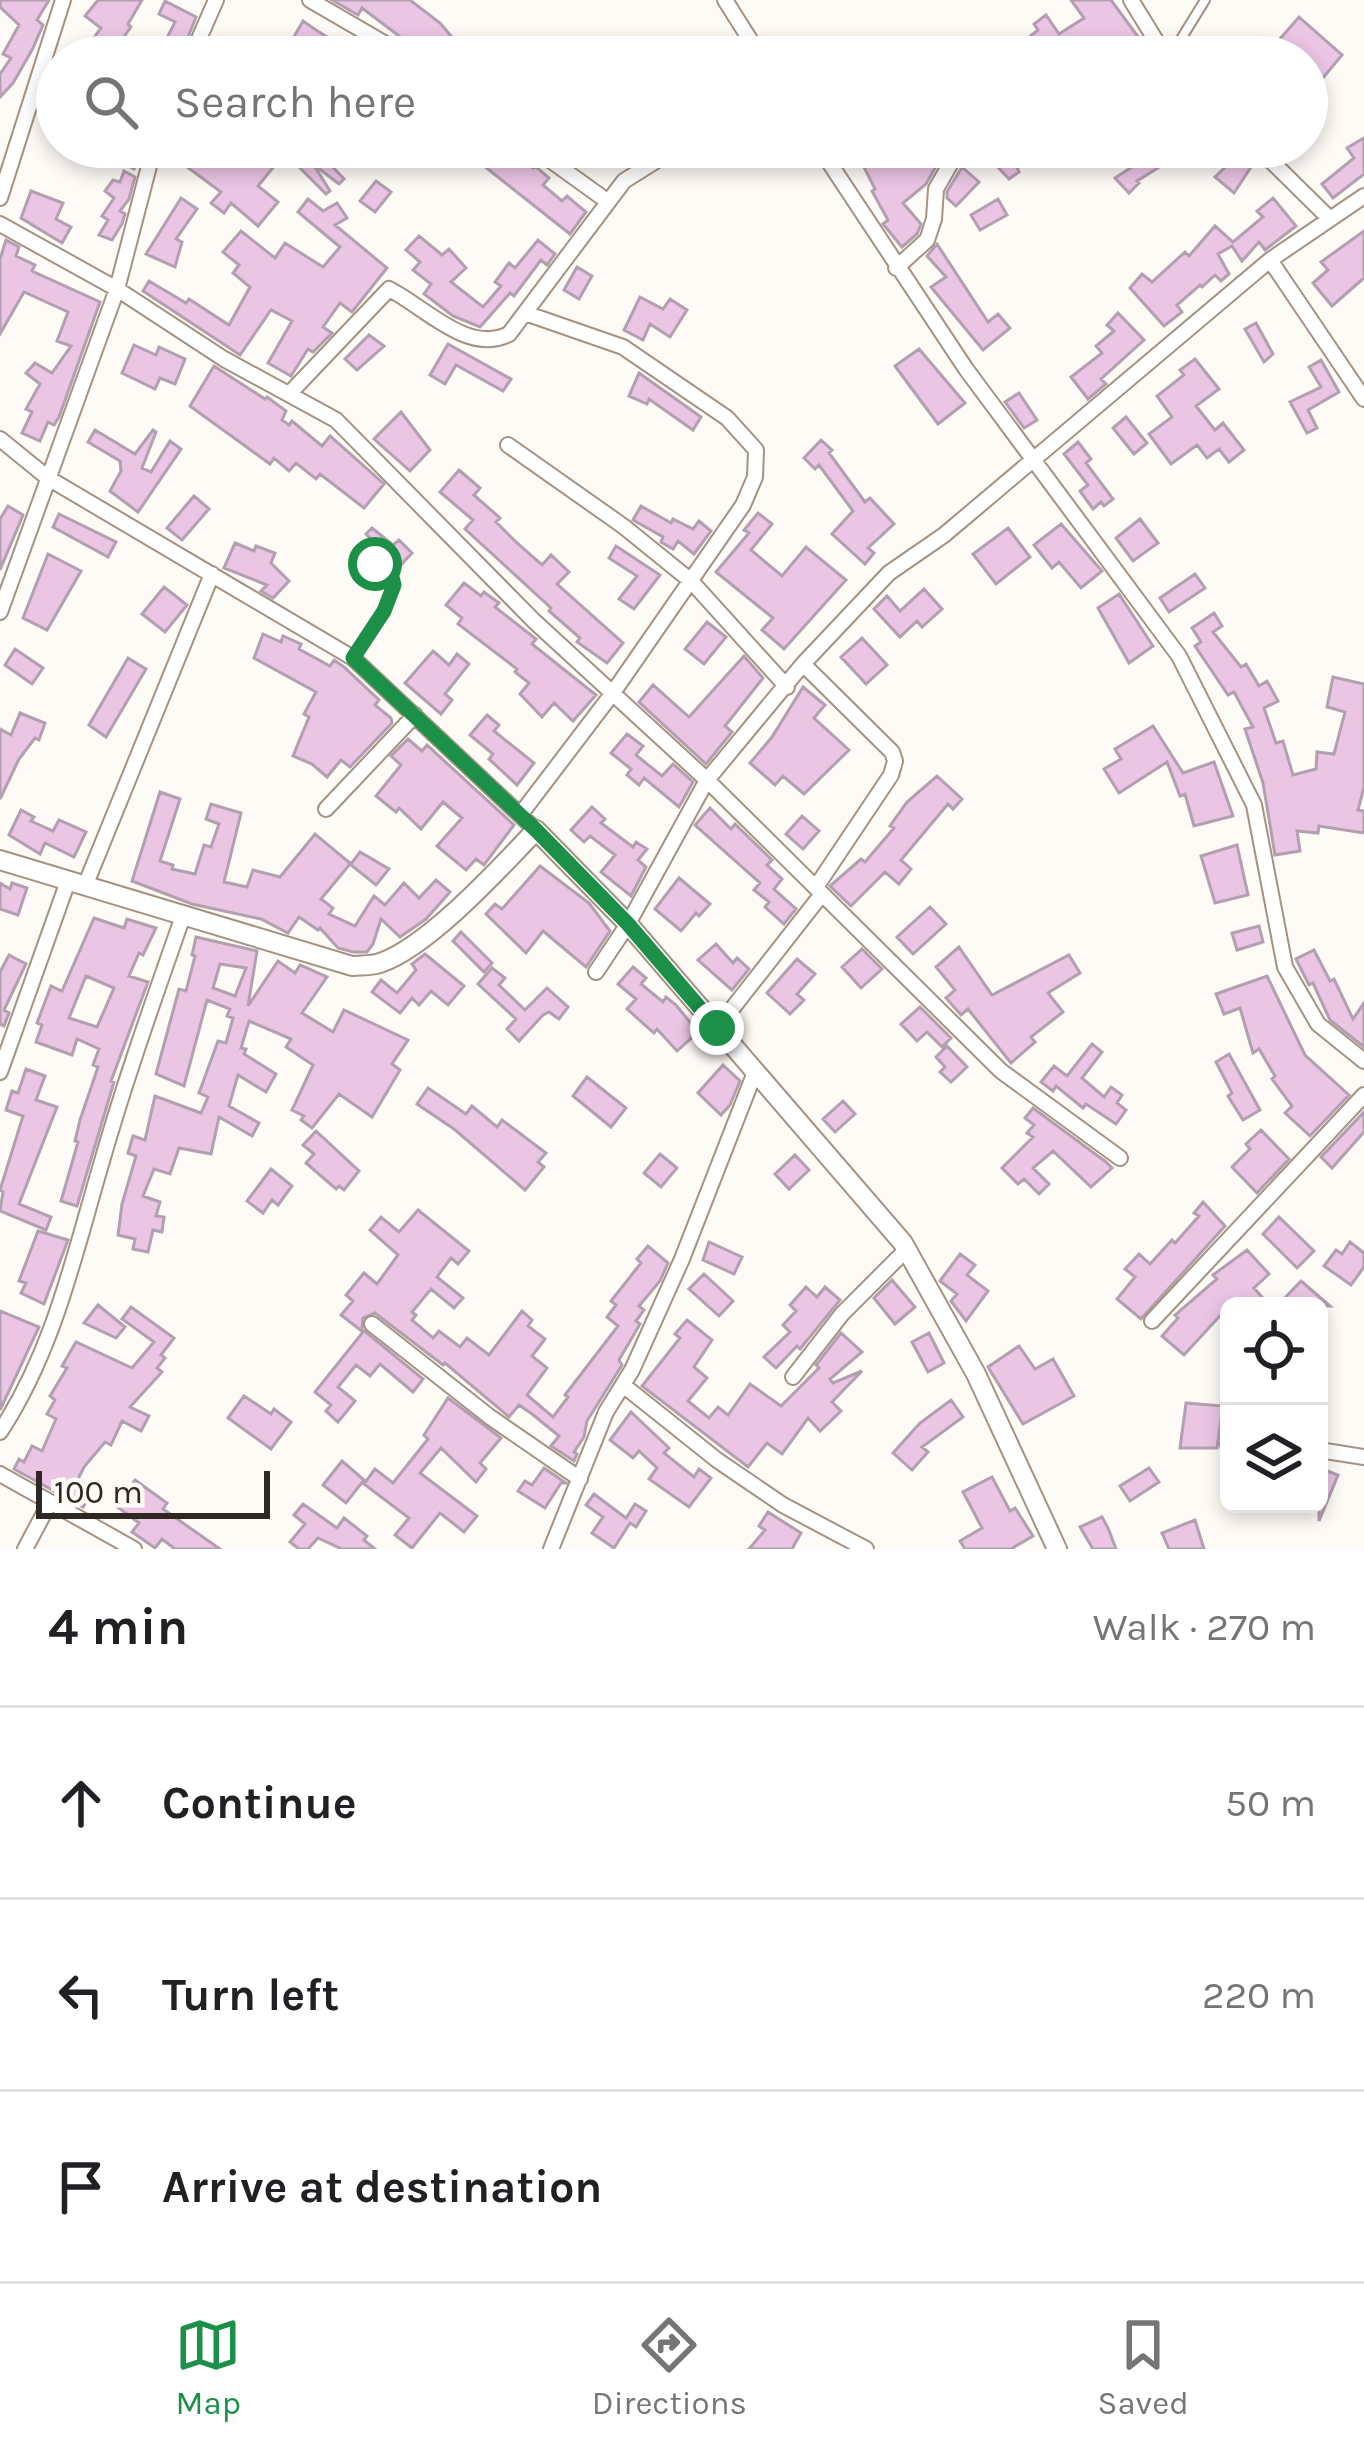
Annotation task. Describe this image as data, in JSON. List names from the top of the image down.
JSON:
{
  "scale_bar": "100 m",
  "page": {
    "search": "Search here",
    "scale": "100 m",
    "heading": ["4 min", "Walk · 270 m"],
    "list": [
      ["Continue", "50 m"],
      ["Turn left", "220 m"],
      "Arrive at destination"
    ],
    "nav": ["Map", "Directions", "Saved"]
  }
}
